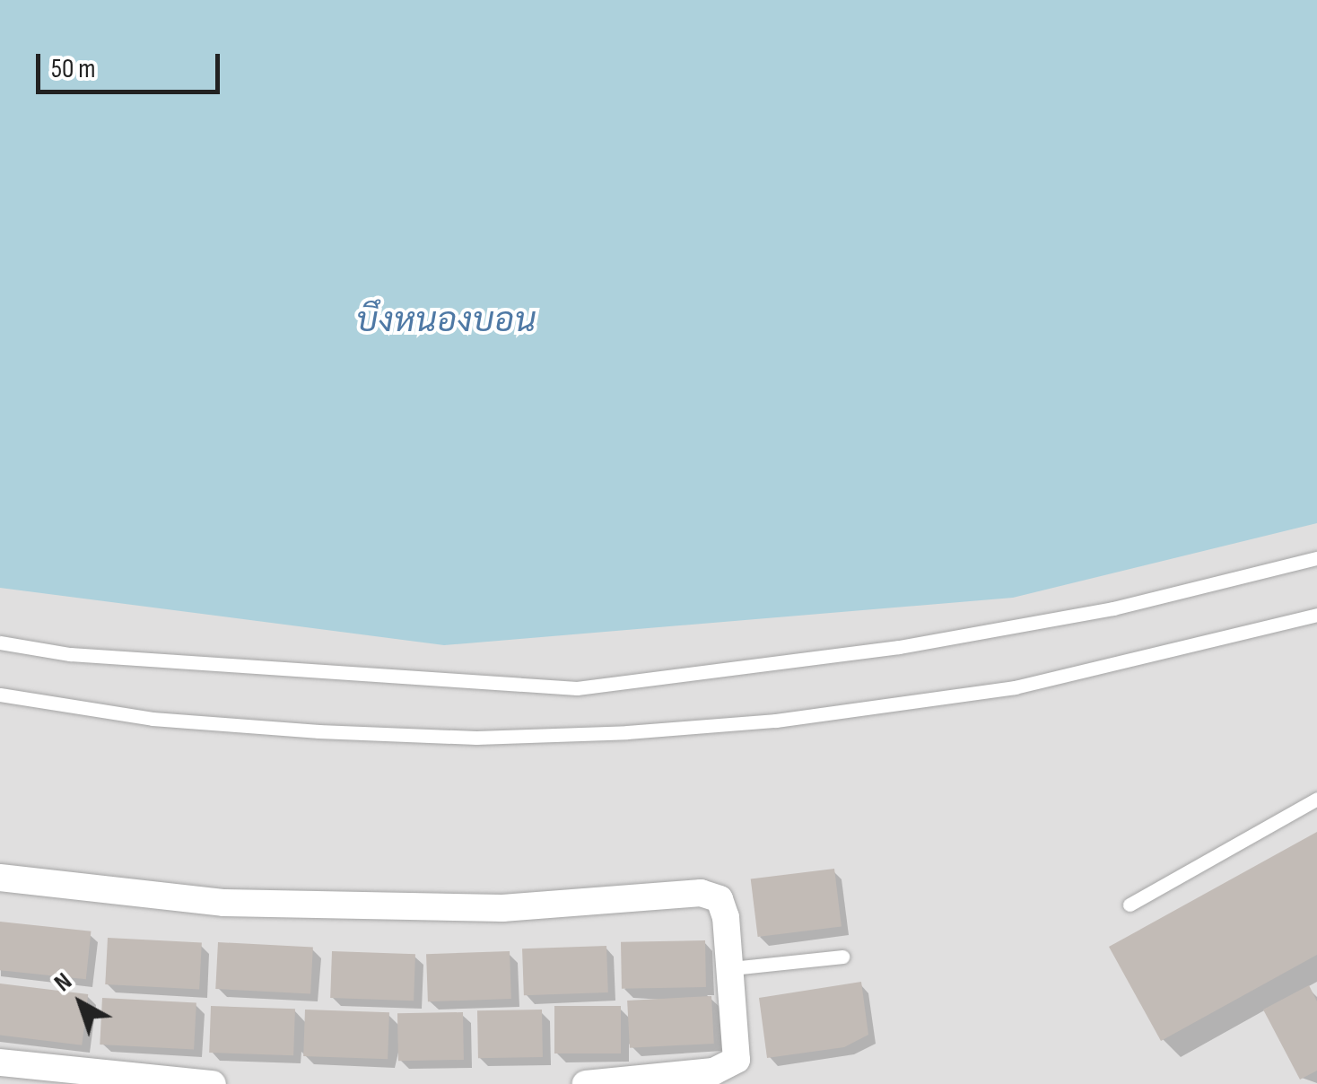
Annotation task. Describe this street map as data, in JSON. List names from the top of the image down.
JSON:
{
  "water": ["บึงหนองบอน"],
  "scale_bar": "50 m",
  "north": "top left"
}
